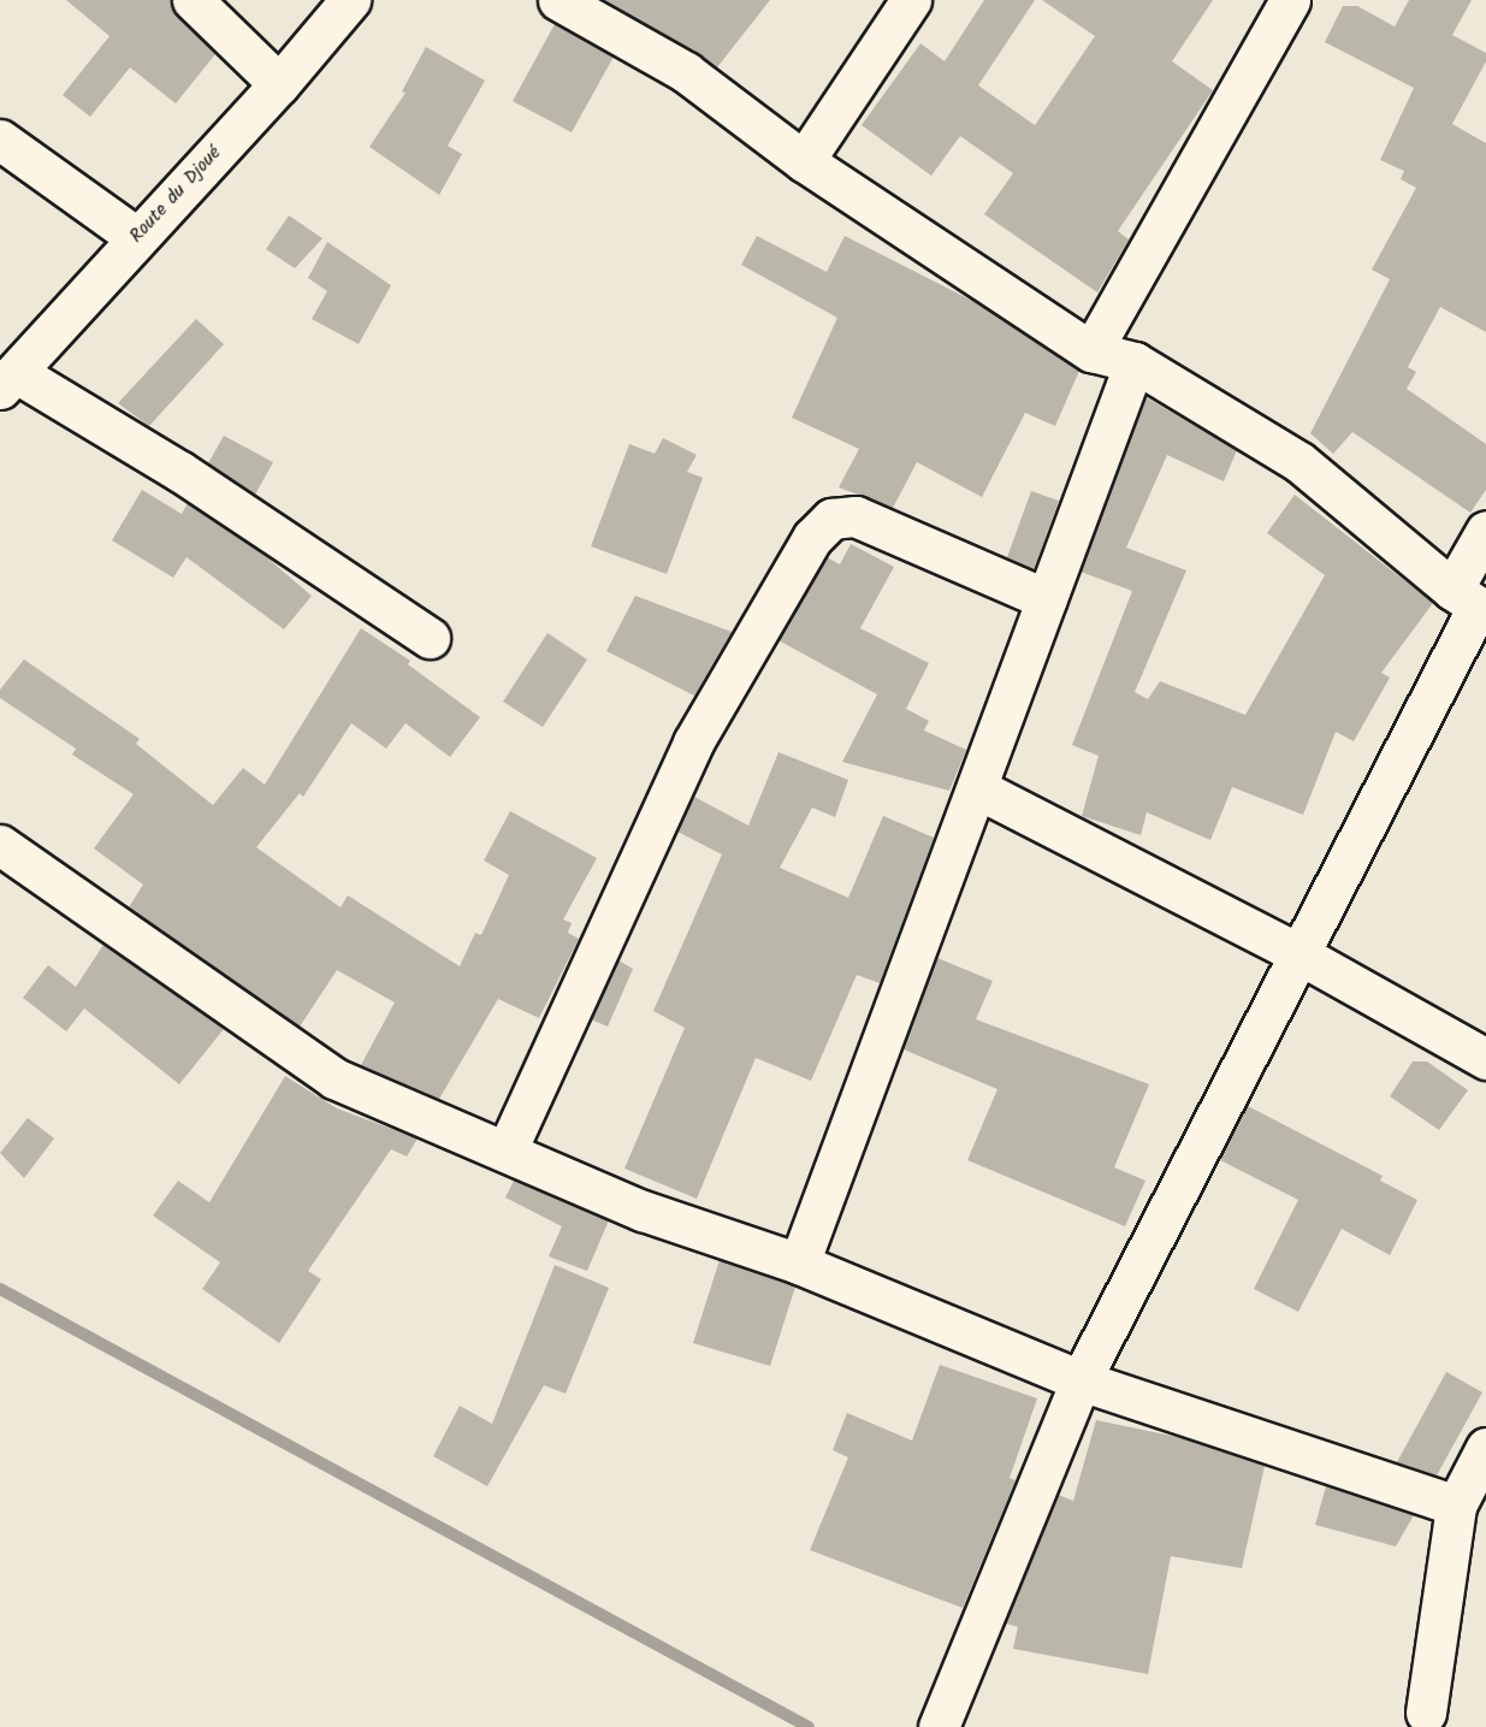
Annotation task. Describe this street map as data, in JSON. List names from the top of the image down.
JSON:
{
  "streets": {
    "street": ["Route du Djoué"]
  }
}
